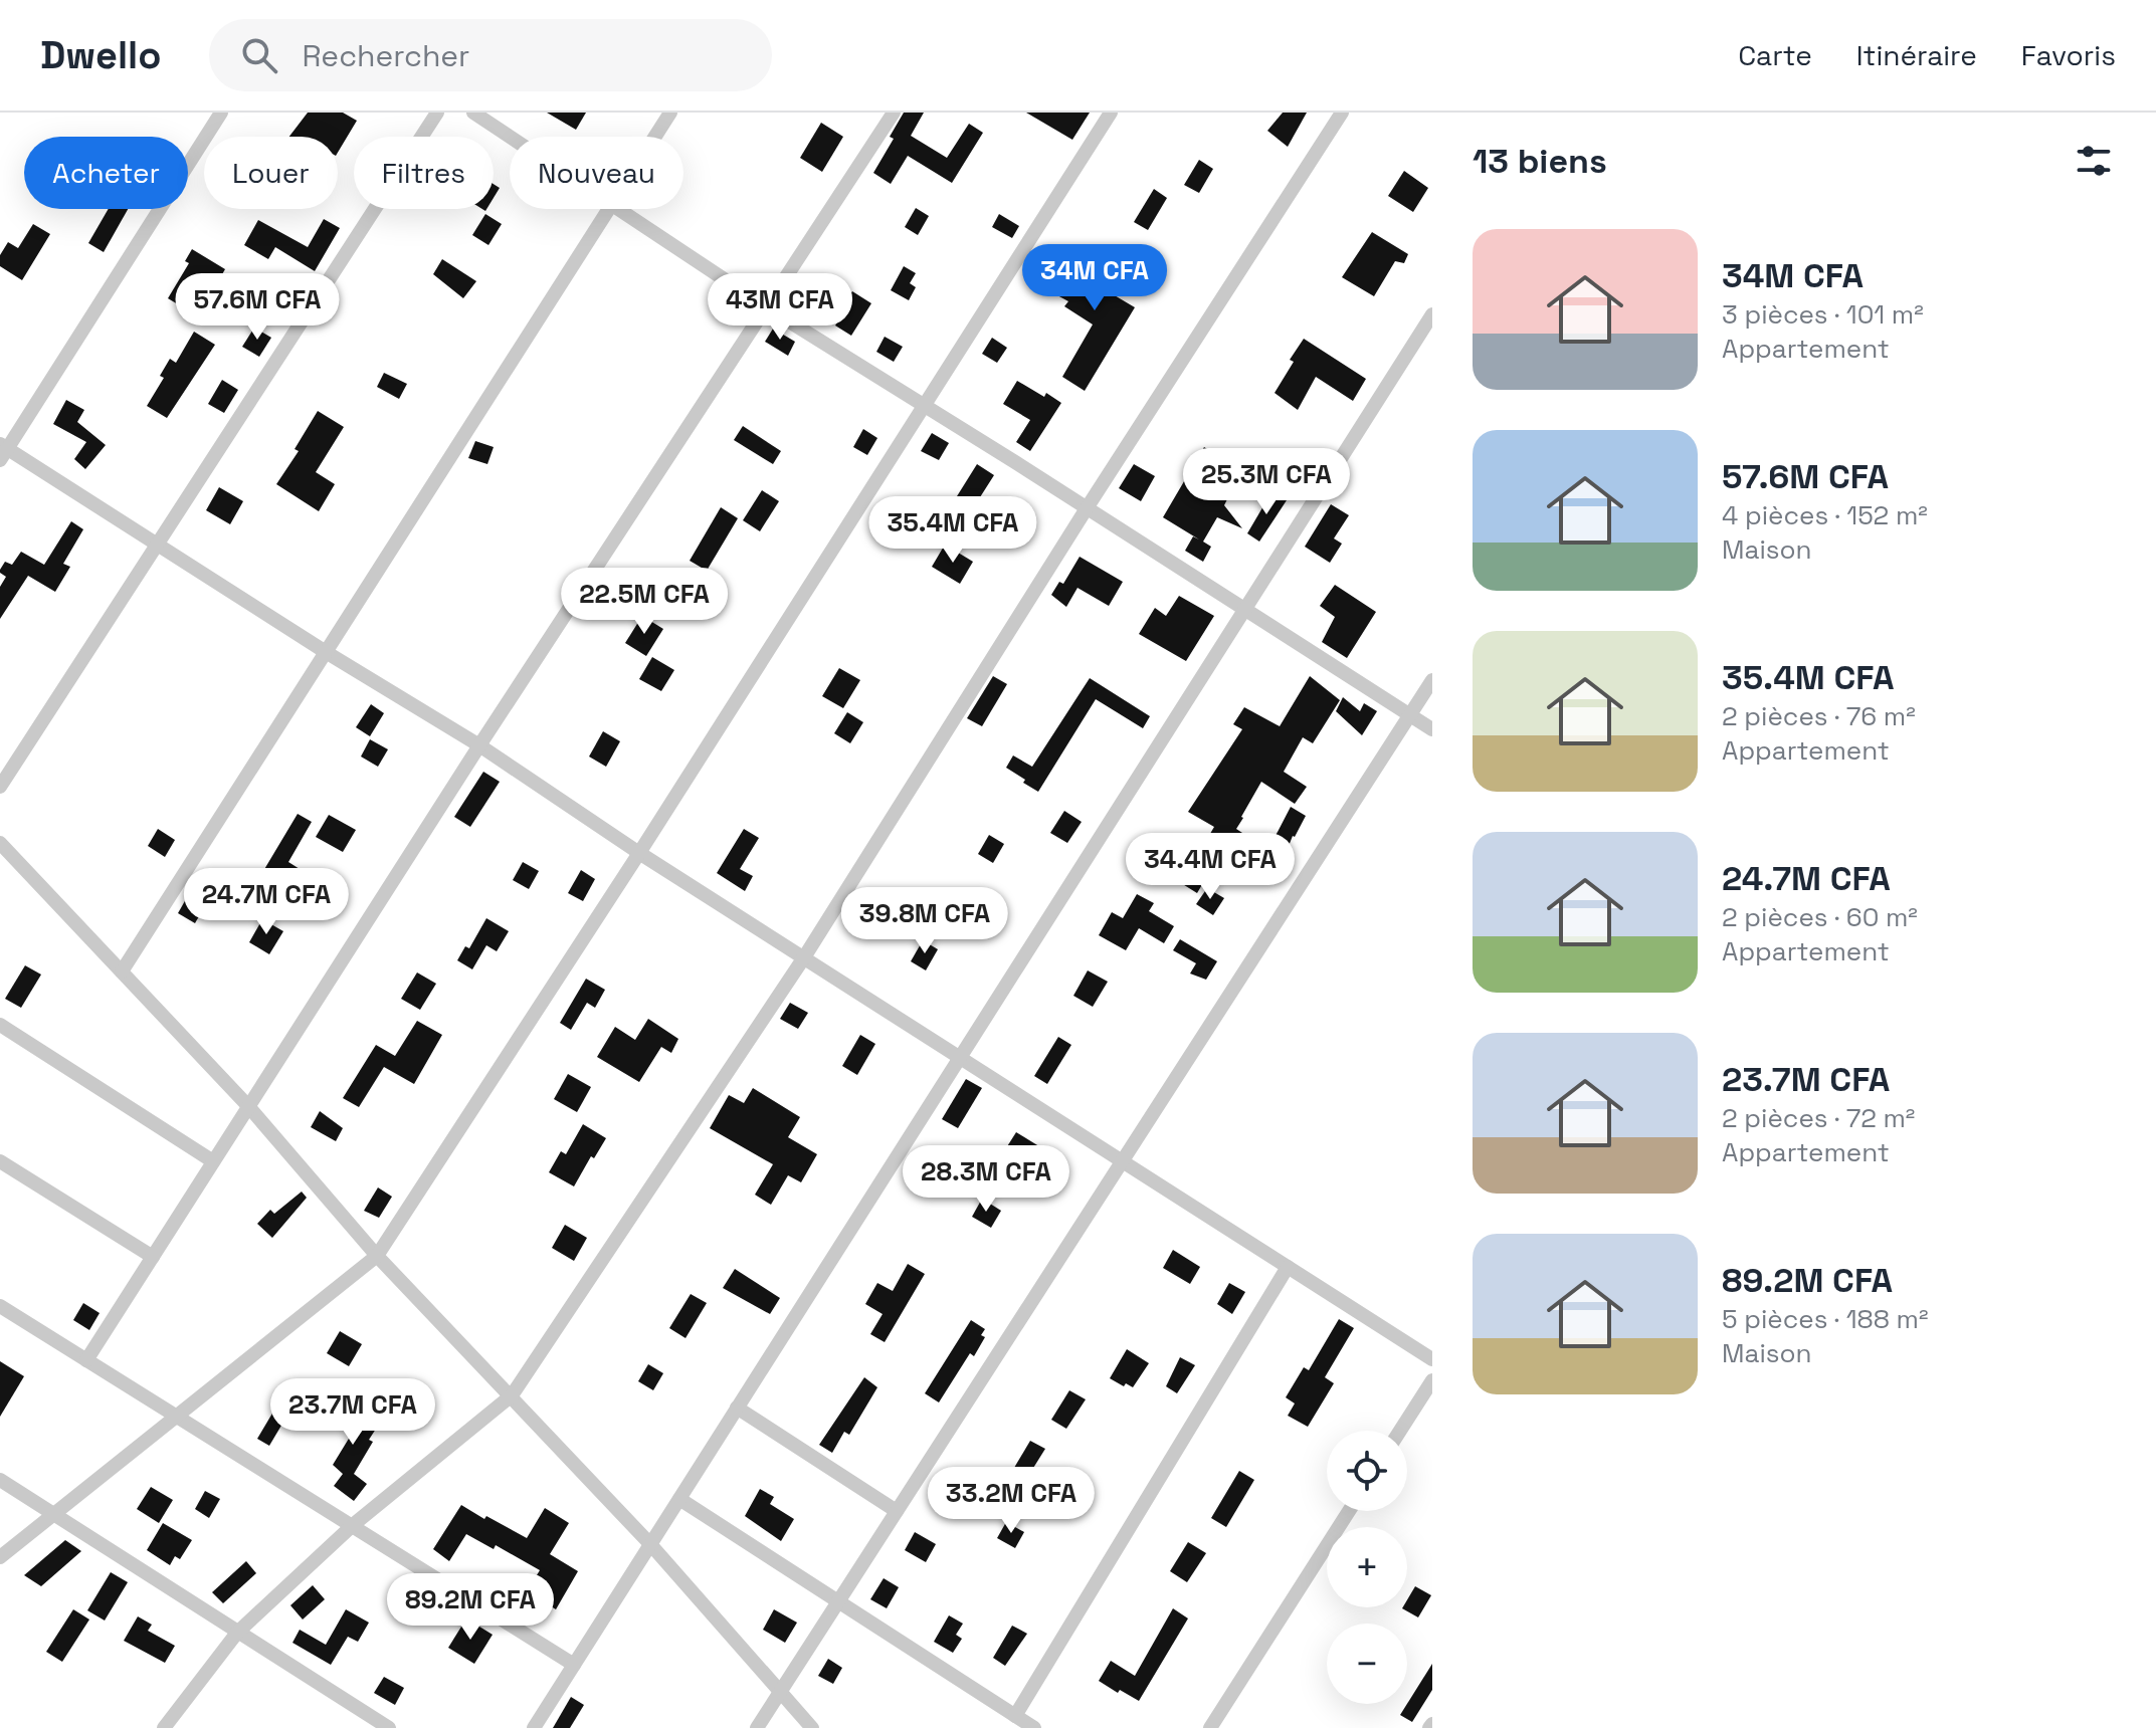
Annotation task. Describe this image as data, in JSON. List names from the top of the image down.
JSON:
{
  "page": {
    "header": "Dwello",
    "search": "Rechercher",
    "nav": ["Carte", "Itinéraire", "Favoris"],
    "heading": "13 biens",
    "chip": [
      "Acheter",
      "Louer",
      "Filtres",
      "Nouveau"
    ],
    "list": [
      {
        "name": "34M CFA",
        "note": "3 pièces · 101 m² · Appartement"
      },
      {
        "name": "57.6M CFA",
        "note": "4 pièces · 152 m² · Maison"
      },
      {
        "name": "35.4M CFA",
        "note": "2 pièces · 76 m² · Appartement"
      },
      {
        "name": "24.7M CFA",
        "note": "2 pièces · 60 m² · Appartement"
      },
      {
        "name": "23.7M CFA",
        "note": "2 pièces · 72 m² · Appartement"
      },
      {
        "name": "89.2M CFA",
        "note": "5 pièces · 188 m² · Maison"
      }
    ],
    "price": [
      "34M CFA",
      "57.6M CFA",
      "43M CFA",
      "25.3M CFA",
      "35.4M CFA",
      "22.5M CFA",
      "34.4M CFA",
      "24.7M CFA",
      "39.8M CFA",
      "28.3M CFA",
      "23.7M CFA",
      "33.2M CFA",
      "89.2M CFA"
    ],
    "map_buttons": ["+", "−"]
  }
}
